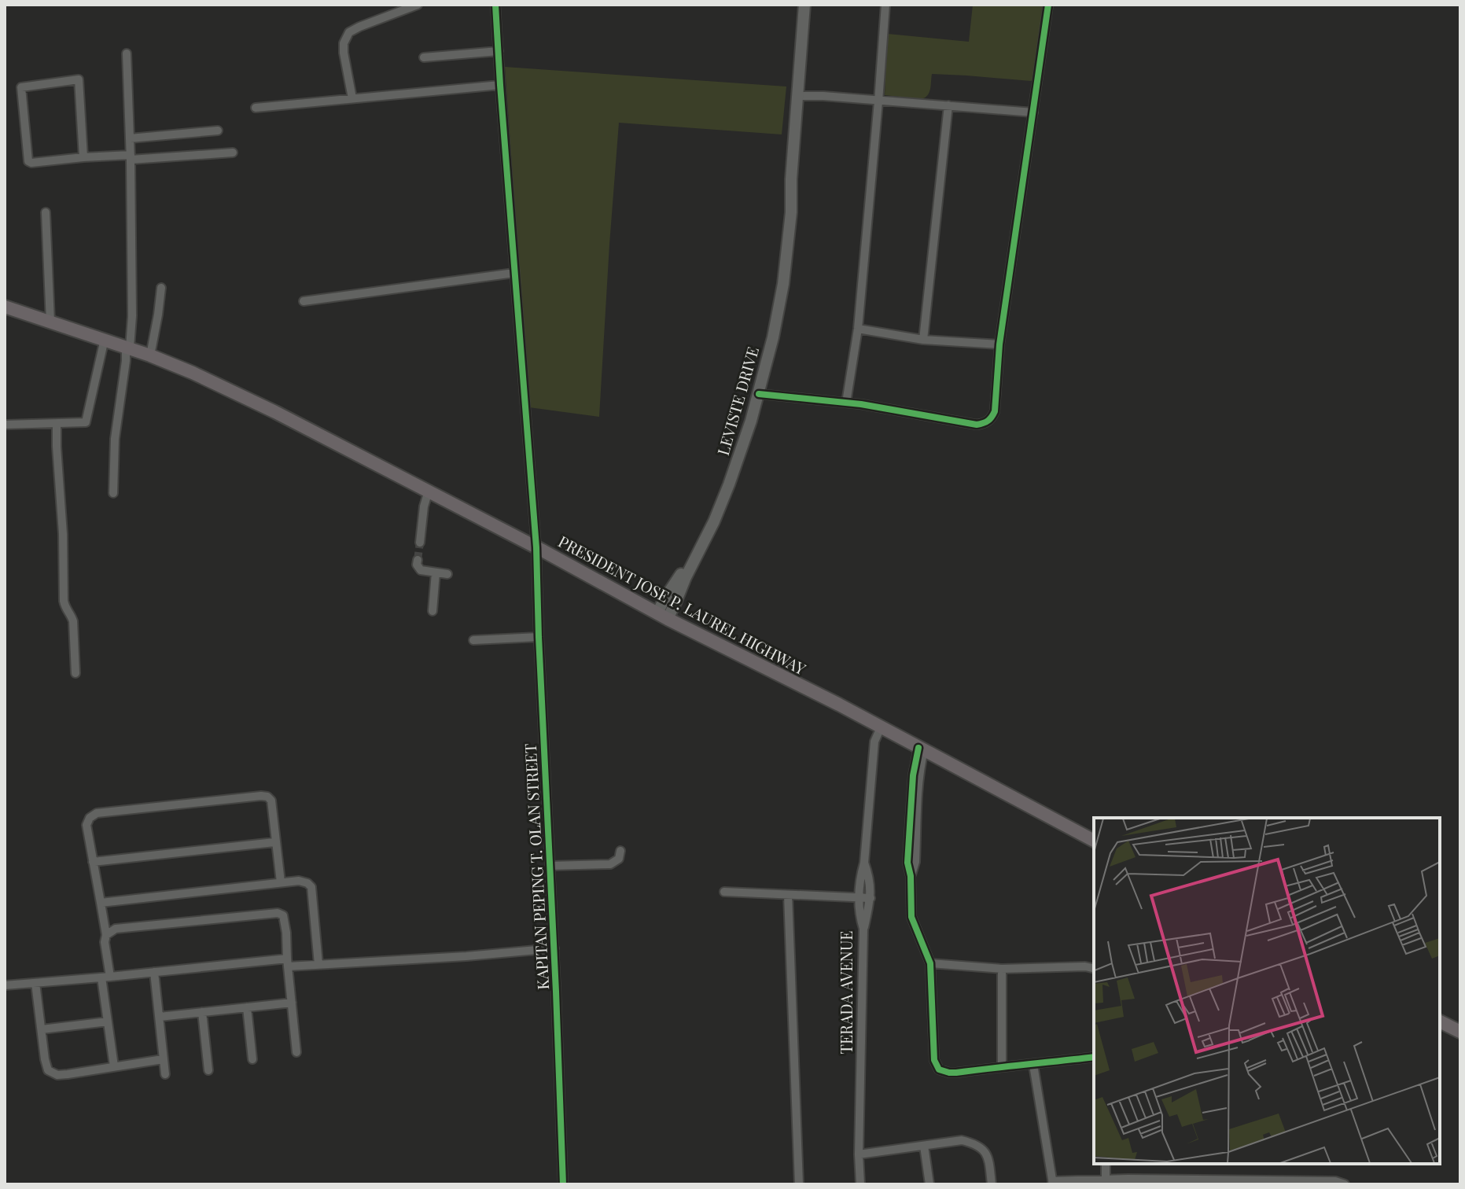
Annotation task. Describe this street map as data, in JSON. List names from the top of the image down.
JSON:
{
  "streets": {
    "main road": ["LEVISTE DRIVE", "PRESIDENT JOSE P. LAUREL HIGHWAY"],
    "street": ["KAPITAN PEPING T. OLAN STREET", "TERADA AVENUE"]
  },
  "crossings": [
    ["LEVISTE DRIVE", "PRESIDENT JOSE P. LAUREL HIGHWAY"],
    ["PRESIDENT JOSE P. LAUREL HIGHWAY", "KAPITAN PEPING T. OLAN STREET"],
    ["PRESIDENT JOSE P. LAUREL HIGHWAY", "TERADA AVENUE"]
  ]
}
